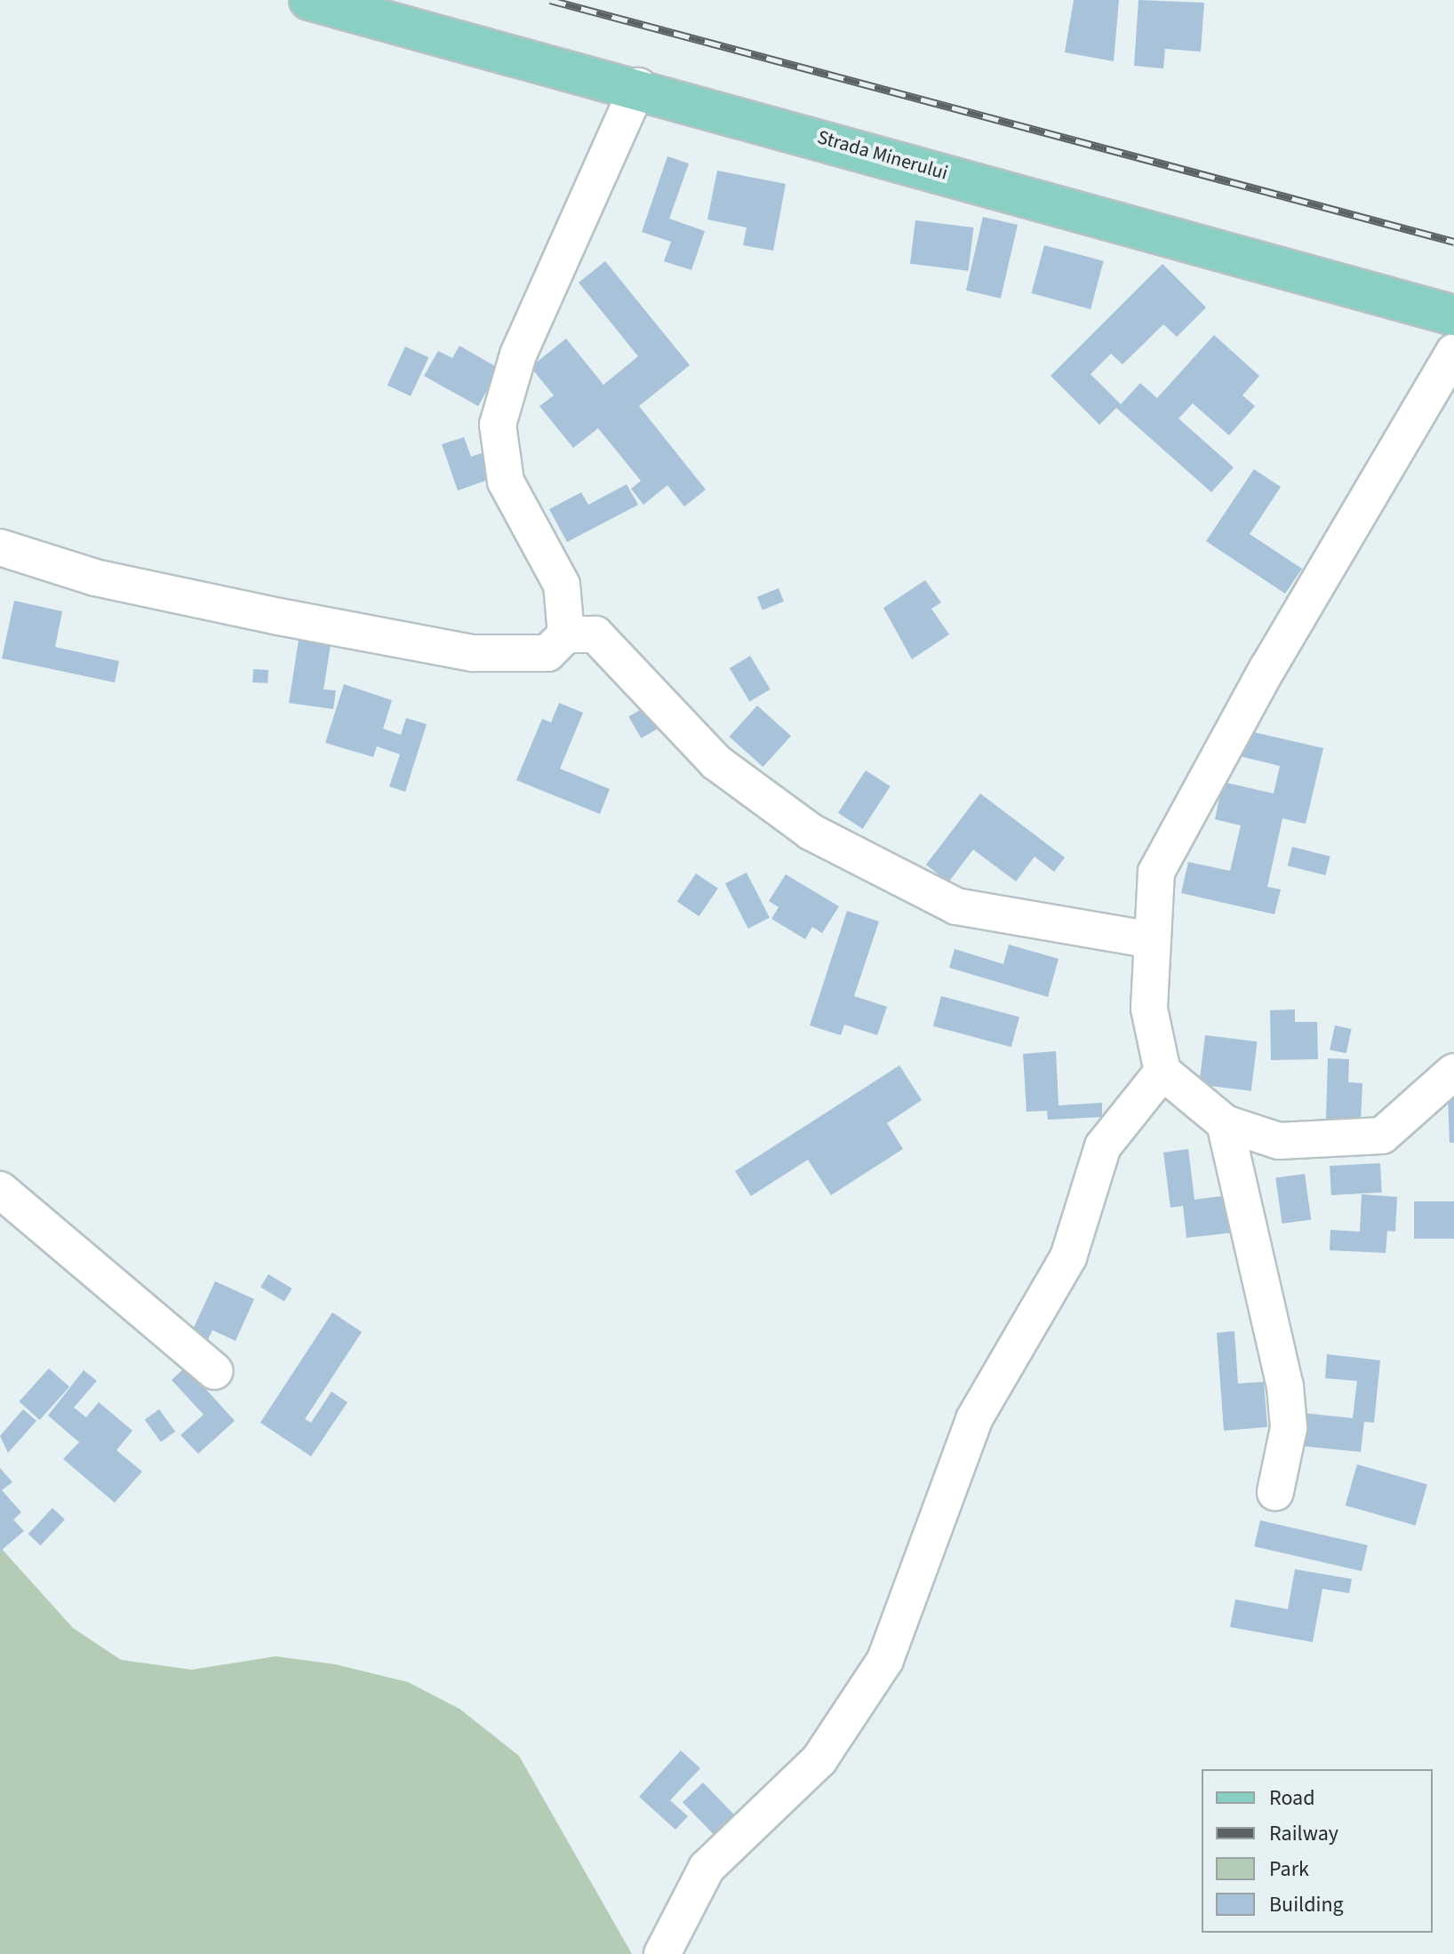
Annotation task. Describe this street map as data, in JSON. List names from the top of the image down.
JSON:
{
  "streets": {
    "main road": ["Strada Minerului"]
  },
  "legend": [
    "Road",
    "Railway",
    "Park",
    "Building"
  ]
}
